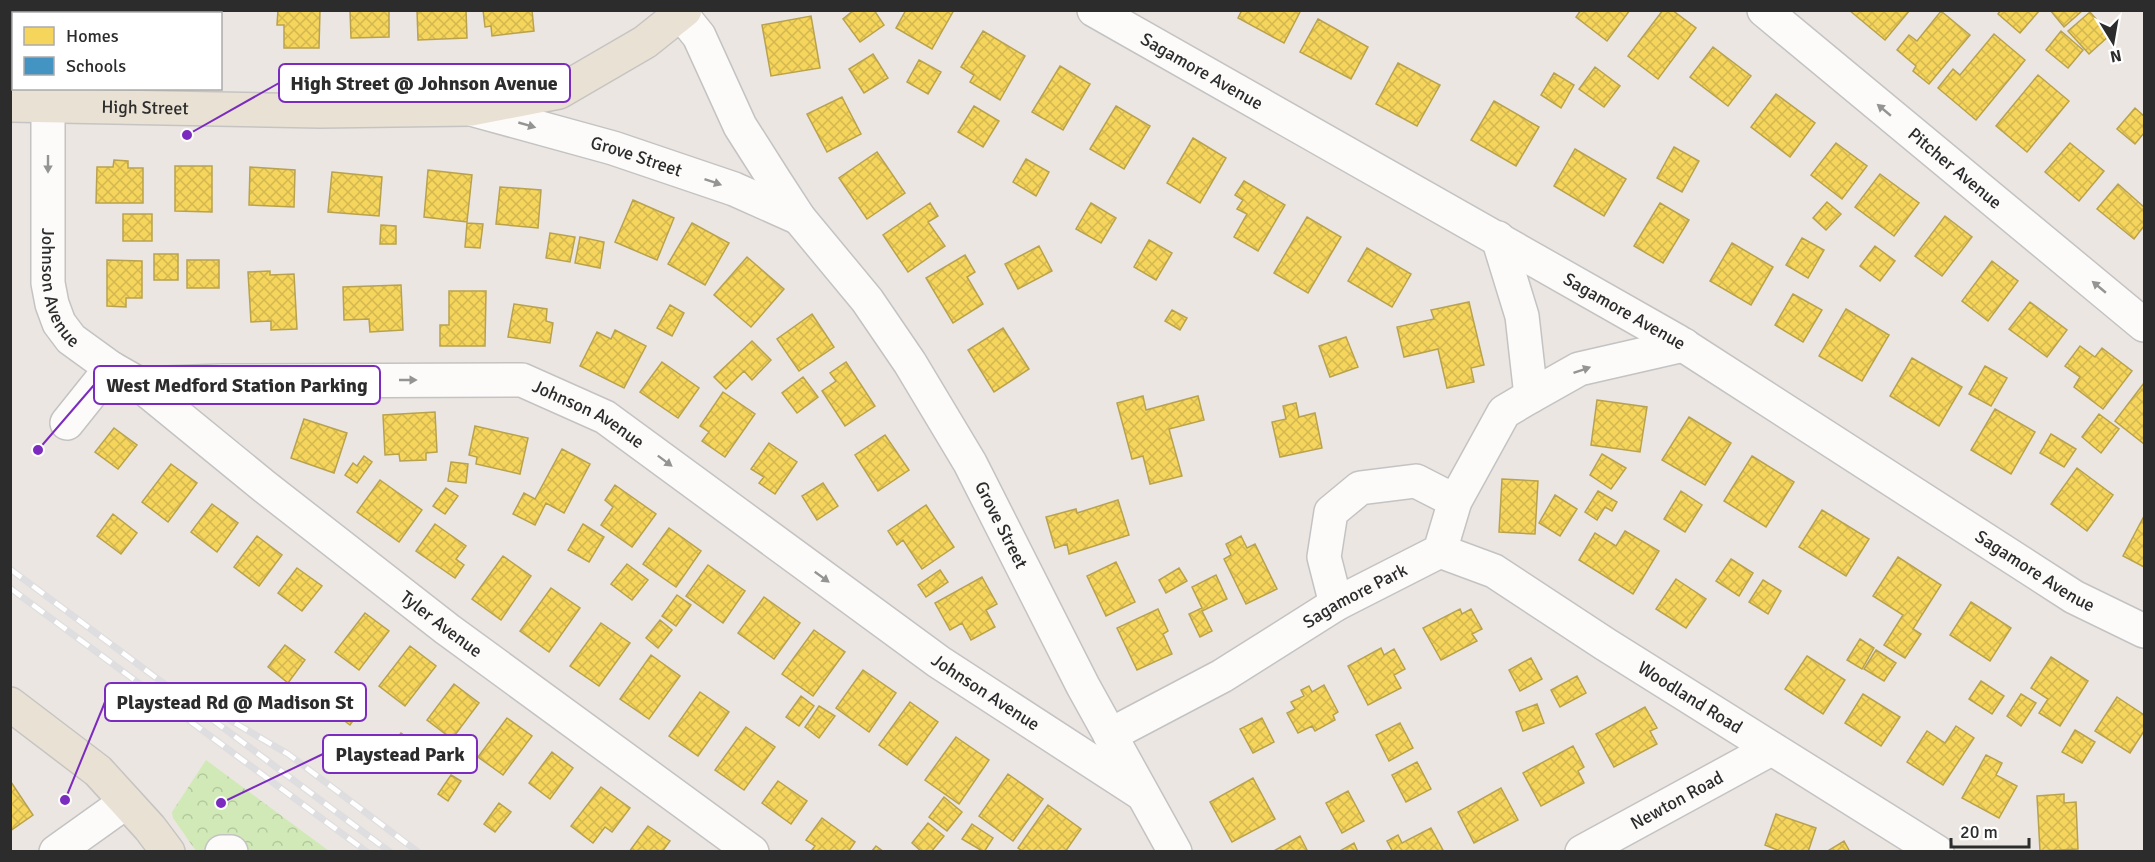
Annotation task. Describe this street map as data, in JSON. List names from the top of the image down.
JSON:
{
  "streets": {
    "main road": ["High Street"],
    "street": [
      "Sagamore Avenue",
      "Grove Street",
      "Pitcher Avenue",
      "Johnson Avenue",
      "Sagamore Park",
      "Tyler Avenue",
      "Woodland Road",
      "Newton Road"
    ]
  },
  "crossings": [
    ["High Street", "Grove Street"],
    ["High Street", "Johnson Avenue"],
    ["Grove Street", "Johnson Avenue"],
    ["Grove Street", "Sagamore Park"],
    ["Johnson Avenue", "Tyler Avenue"],
    ["Sagamore Park", "Woodland Road"],
    ["Woodland Road", "Newton Road"]
  ],
  "one_way": ["Pitcher Avenue", "Johnson Avenue"],
  "places": [
    "High Street @ Johnson Avenue",
    "West Medford Station Parking",
    "Playstead Rd @ Madison St",
    "Playstead Park"
  ],
  "legend": ["Homes", "Schools"],
  "scale_bar": "20 m",
  "north": "bottom"
}
